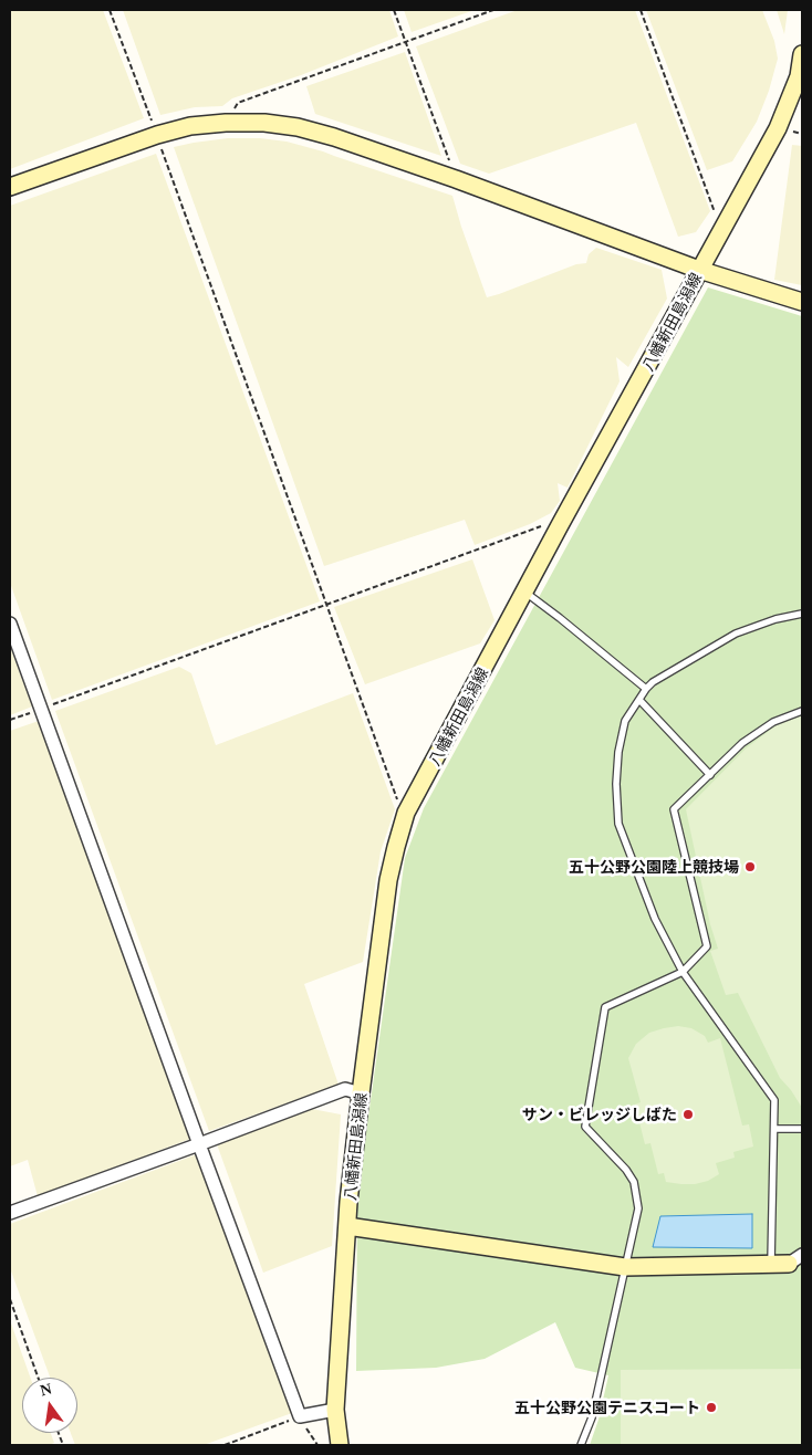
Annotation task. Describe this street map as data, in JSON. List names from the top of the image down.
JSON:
{
  "streets": {
    "main road": ["八幡新田島潟線"]
  },
  "places": ["五十公野公園陸上競技場", "サン・ビレッジしばた", "五十公野公園テニスコート"],
  "north": "top"
}
